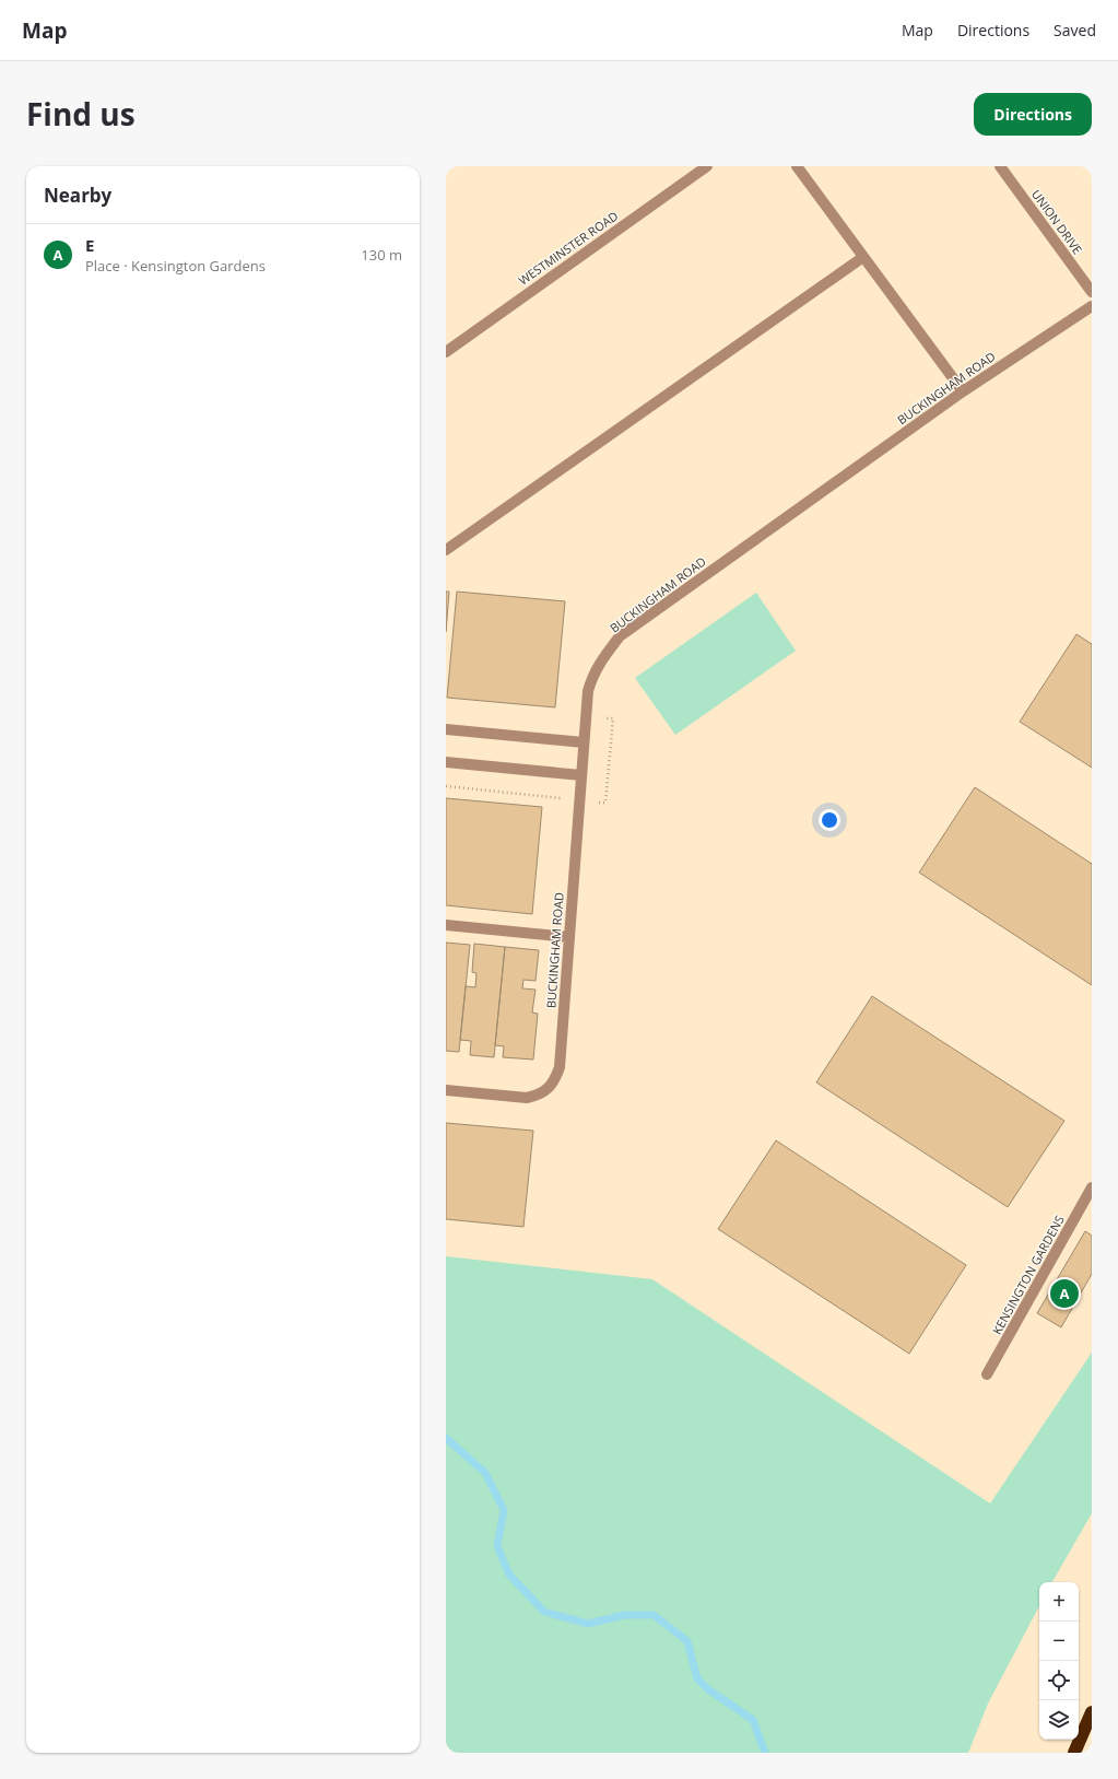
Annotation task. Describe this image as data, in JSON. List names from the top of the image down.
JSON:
{
  "streets": {
    "street": [
      "UNION DRIVE",
      "WESTMINSTER ROAD",
      "BUCKINGHAM ROAD",
      "KENSINGTON GARDENS"
    ]
  },
  "page": {
    "header": "Map",
    "nav": ["Map", "Directions", "Saved"],
    "title": "Find us",
    "buttons": "Directions",
    "heading": "Nearby",
    "list": [
      {
        "mark": "A",
        "name": "E",
        "note": "Place · Kensington Gardens",
        "value": "130 m"
      }
    ],
    "pins": "A",
    "map_buttons": ["+", "−"]
  }
}
